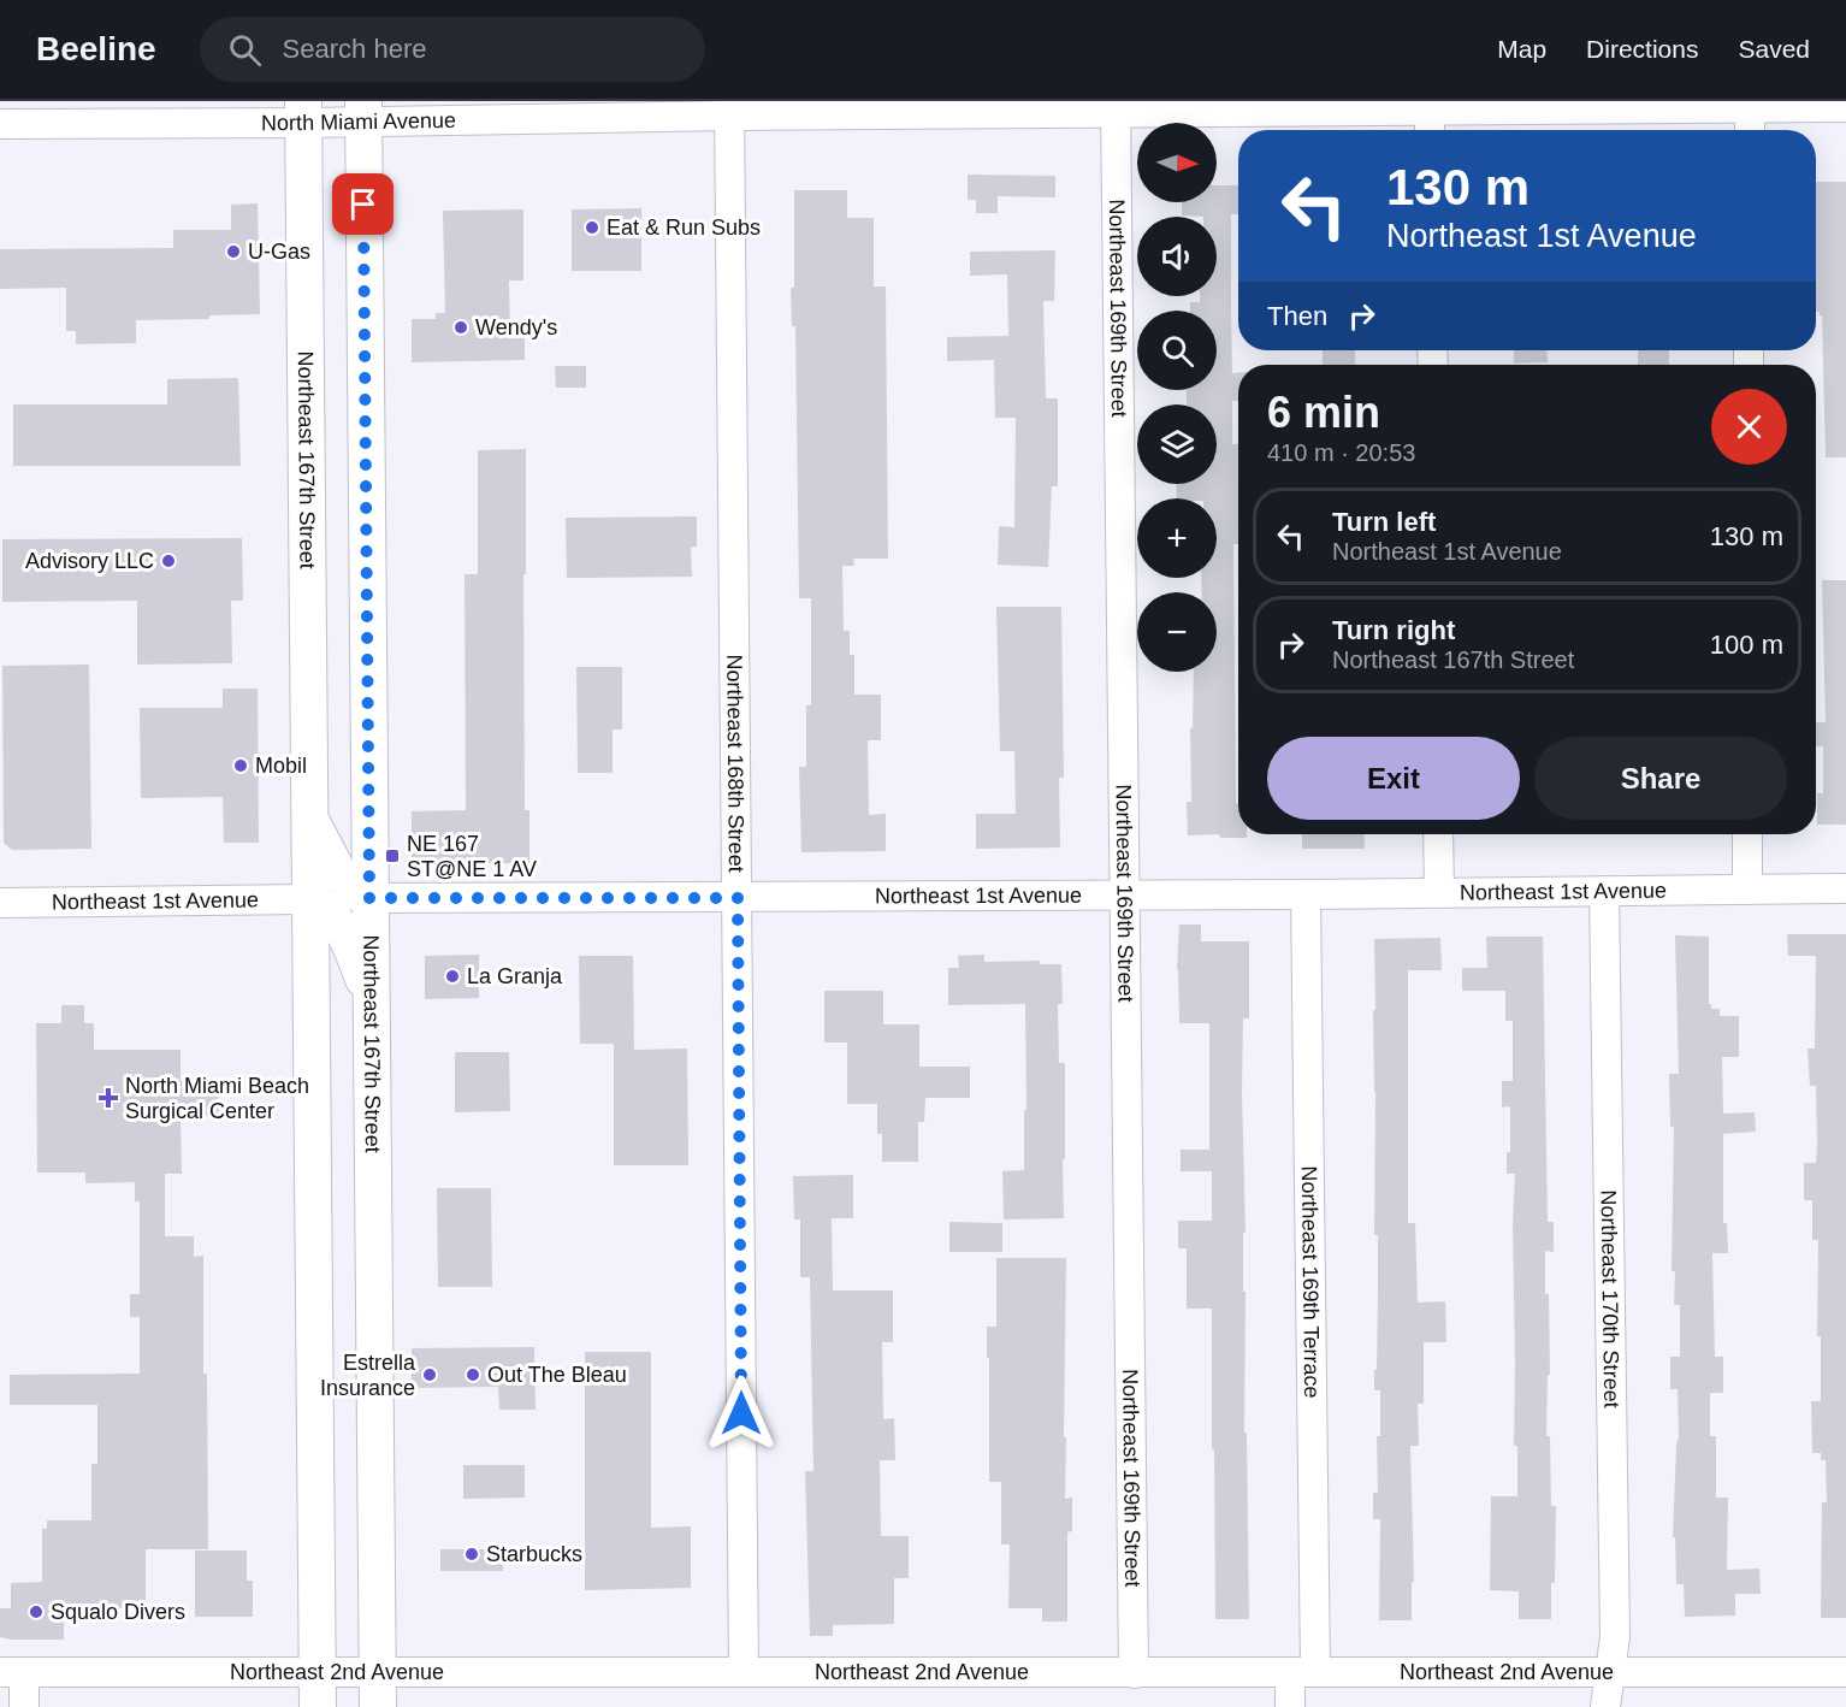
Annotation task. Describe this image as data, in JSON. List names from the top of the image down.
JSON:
{
  "streets": {
    "main road": ["Northeast 167th Street"],
    "street": [
      "North Miami Avenue",
      "Northeast 169th Street",
      "Northeast 168th Street",
      "Northeast 1st Avenue",
      "Northeast 169th Terrace",
      "Northeast 170th Street",
      "Northeast 2nd Avenue"
    ]
  },
  "crossings": [
    ["North Miami Avenue", "Northeast 169th Street"],
    ["North Miami Avenue", "Northeast 167th Street"],
    ["North Miami Avenue", "Northeast 168th Street"],
    ["Northeast 169th Street", "Northeast 1st Avenue"],
    ["Northeast 169th Street", "Northeast 2nd Avenue"],
    ["Northeast 167th Street", "Northeast 1st Avenue"],
    ["Northeast 167th Street", "Northeast 2nd Avenue"],
    ["Northeast 168th Street", "Northeast 1st Avenue"],
    ["Northeast 168th Street", "Northeast 2nd Avenue"],
    ["Northeast 1st Avenue", "Northeast 169th Terrace"],
    ["Northeast 1st Avenue", "Northeast 170th Street"],
    ["Northeast 169th Terrace", "Northeast 2nd Avenue"],
    ["Northeast 170th Street", "Northeast 2nd Avenue"]
  ],
  "places": {
    "other": [
      "Eat & Run Subs",
      "U-Gas",
      "Wendy's",
      "Advisory LLC",
      "Mobil",
      "La Granja",
      "Estrella Insurance",
      "Out The Bleau",
      "Starbucks",
      "Squalo Divers"
    ],
    "transit": ["NE 167 ST@NE 1 AV"],
    "health": ["North Miami Beach Surgical Center"]
  },
  "north": "right",
  "page": {
    "header": "Beeline",
    "search": "Search here",
    "nav": ["Map", "Directions", "Saved"],
    "map_buttons": ["+", "−"],
    "turn": ["130 m", "Northeast 1st Avenue"],
    "then": "Then",
    "heading": ["6 min", "410 m · 20:53"],
    "list": [
      {
        "name": "Turn left",
        "note": "Northeast 1st Avenue",
        "value": "130 m"
      },
      {
        "name": "Turn right",
        "note": "Northeast 167th Street",
        "value": "100 m"
      }
    ],
    "buttons": ["Exit", "Share"]
  }
}
